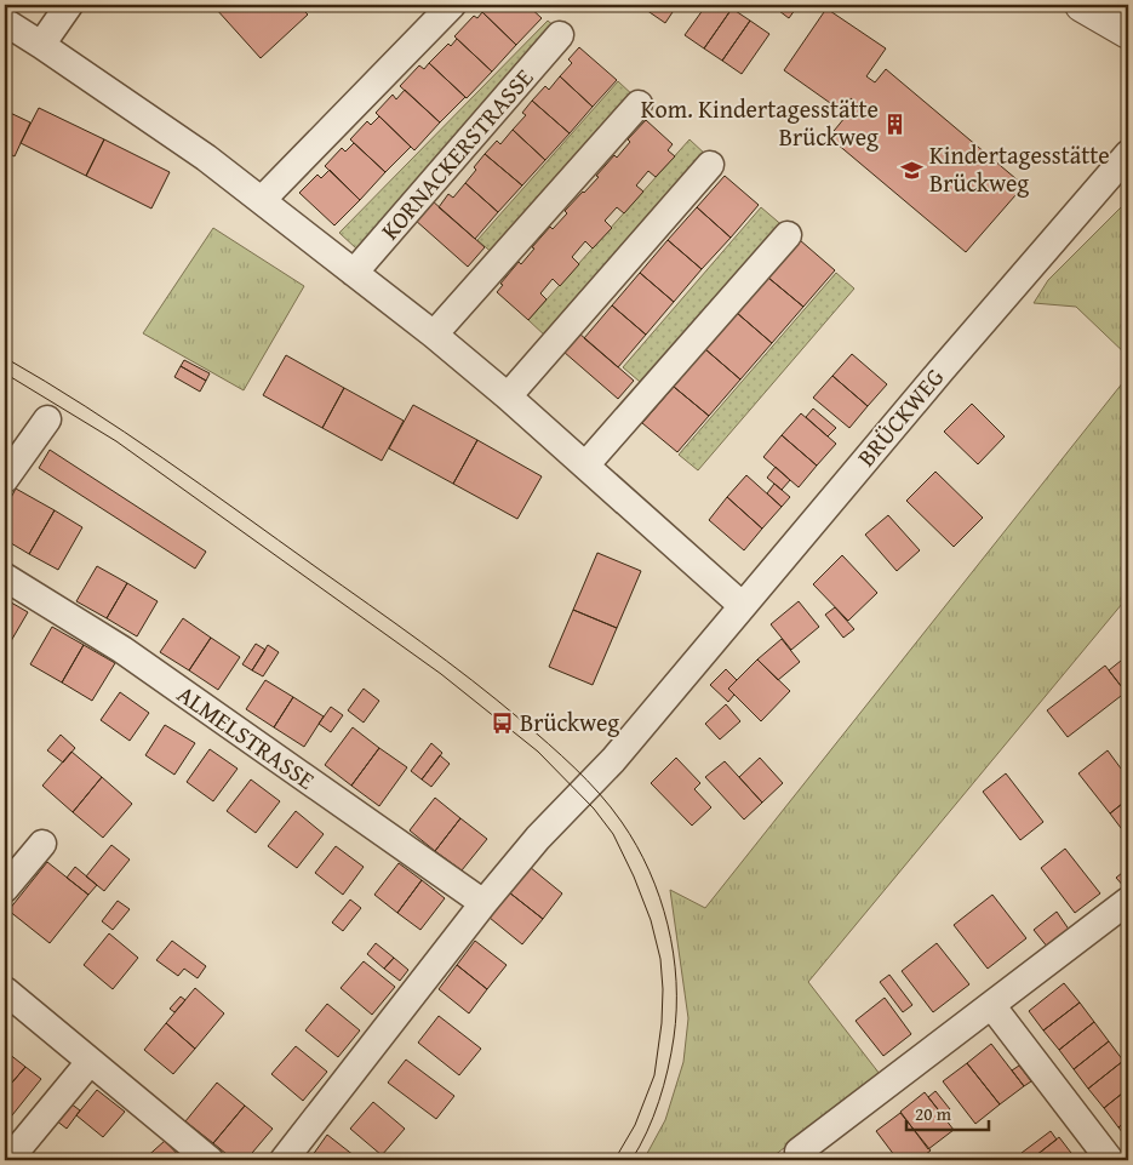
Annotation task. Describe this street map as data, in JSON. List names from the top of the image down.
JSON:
{
  "streets": {
    "street": ["KORNACKERSTRASSE", "BRÜCKWEG", "ALMELSTRASSE"]
  },
  "crossings": [
    ["BRÜCKWEG", "ALMELSTRASSE"]
  ],
  "places": {
    "building": ["Kom. Kindertagesstätte Brückweg"],
    "school or university": ["Kindertagesstätte Brückweg"],
    "bus stop": ["Brückweg"]
  },
  "scale_bar": "20 m"
}
